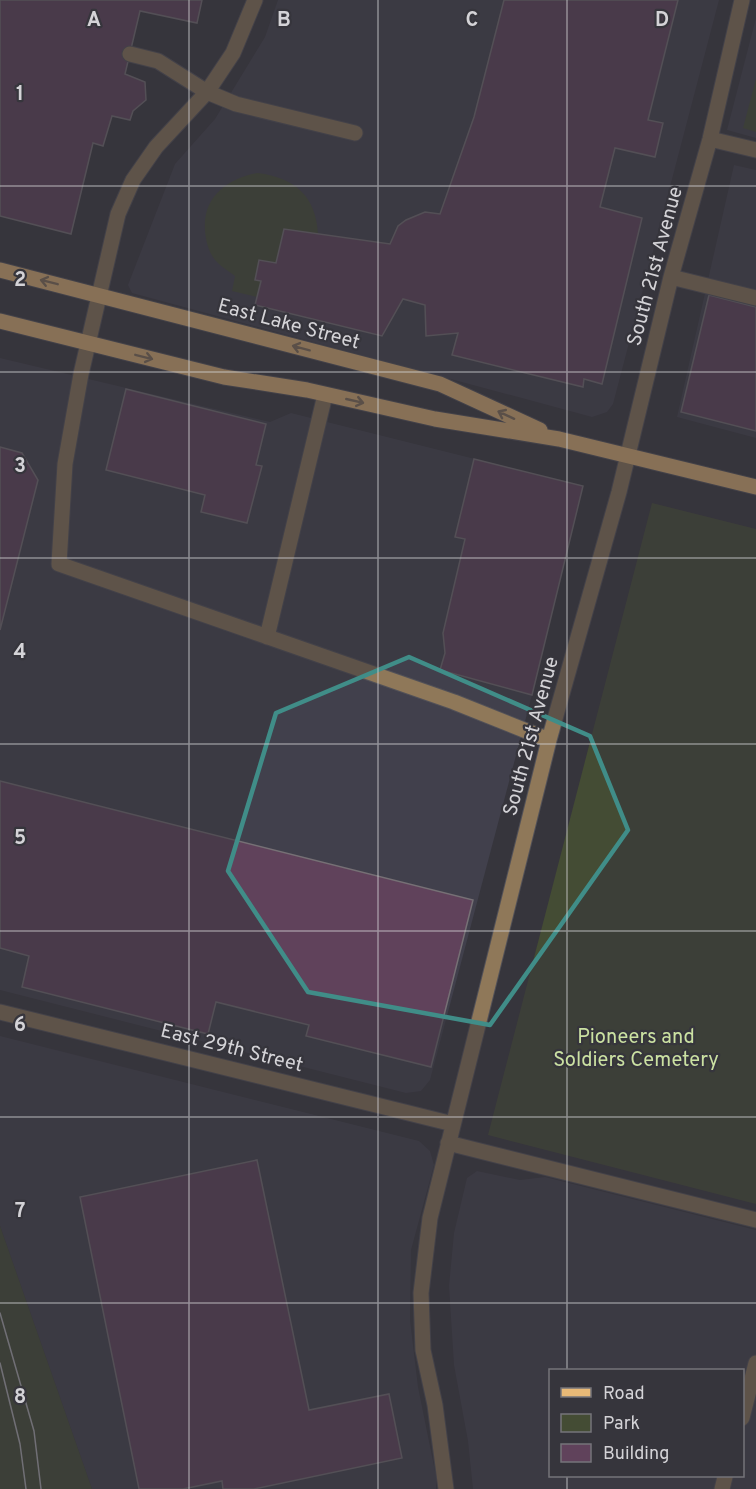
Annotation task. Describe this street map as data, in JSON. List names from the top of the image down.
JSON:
{
  "streets": {
    "main road": ["East Lake Street"],
    "street": ["South 21st Avenue", "East 29th Street"]
  },
  "crossings": [
    ["South 21st Avenue", "East Lake Street"],
    ["South 21st Avenue", "East 29th Street"]
  ],
  "parks": ["Pioneers and Soldiers Cemetery"],
  "legend": ["Road", "Park", "Building"],
  "grid": {
    "columns": [
      "A",
      "B",
      "C",
      "D"
    ],
    "rows": [
      "1",
      "2",
      "3",
      "4",
      "5",
      "6",
      "7",
      "8"
    ]
  }
}
